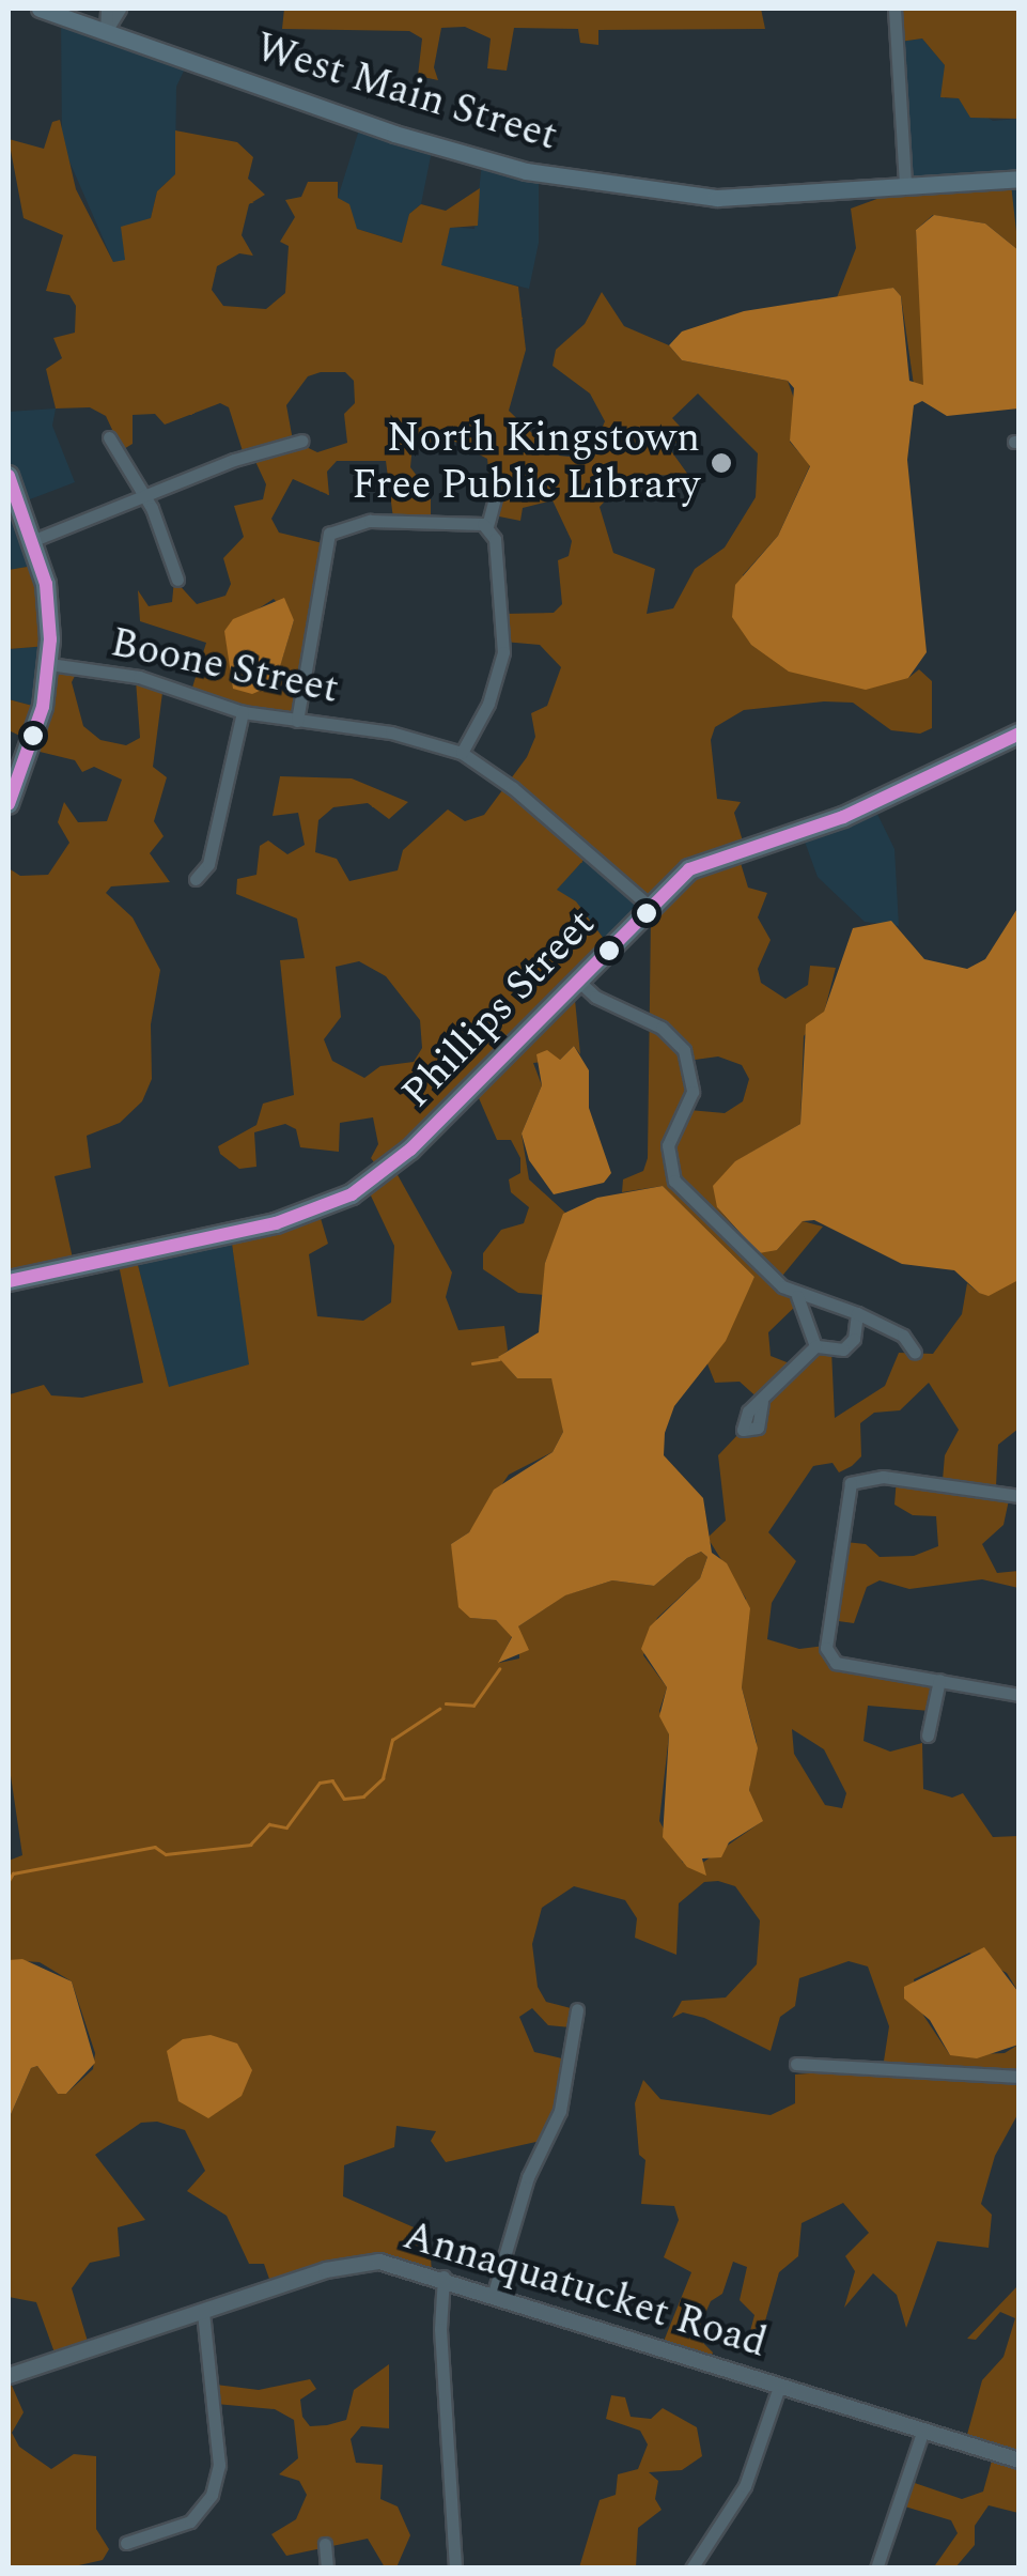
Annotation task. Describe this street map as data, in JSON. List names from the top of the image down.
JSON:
{
  "streets": {
    "main road": ["West Main Street", "Phillips Street"],
    "street": ["Boone Street", "Annaquatucket Road"]
  },
  "crossings": [
    ["Boone Street", "Phillips Street"]
  ],
  "places": ["North Kingstown Free Public Library"]
}
